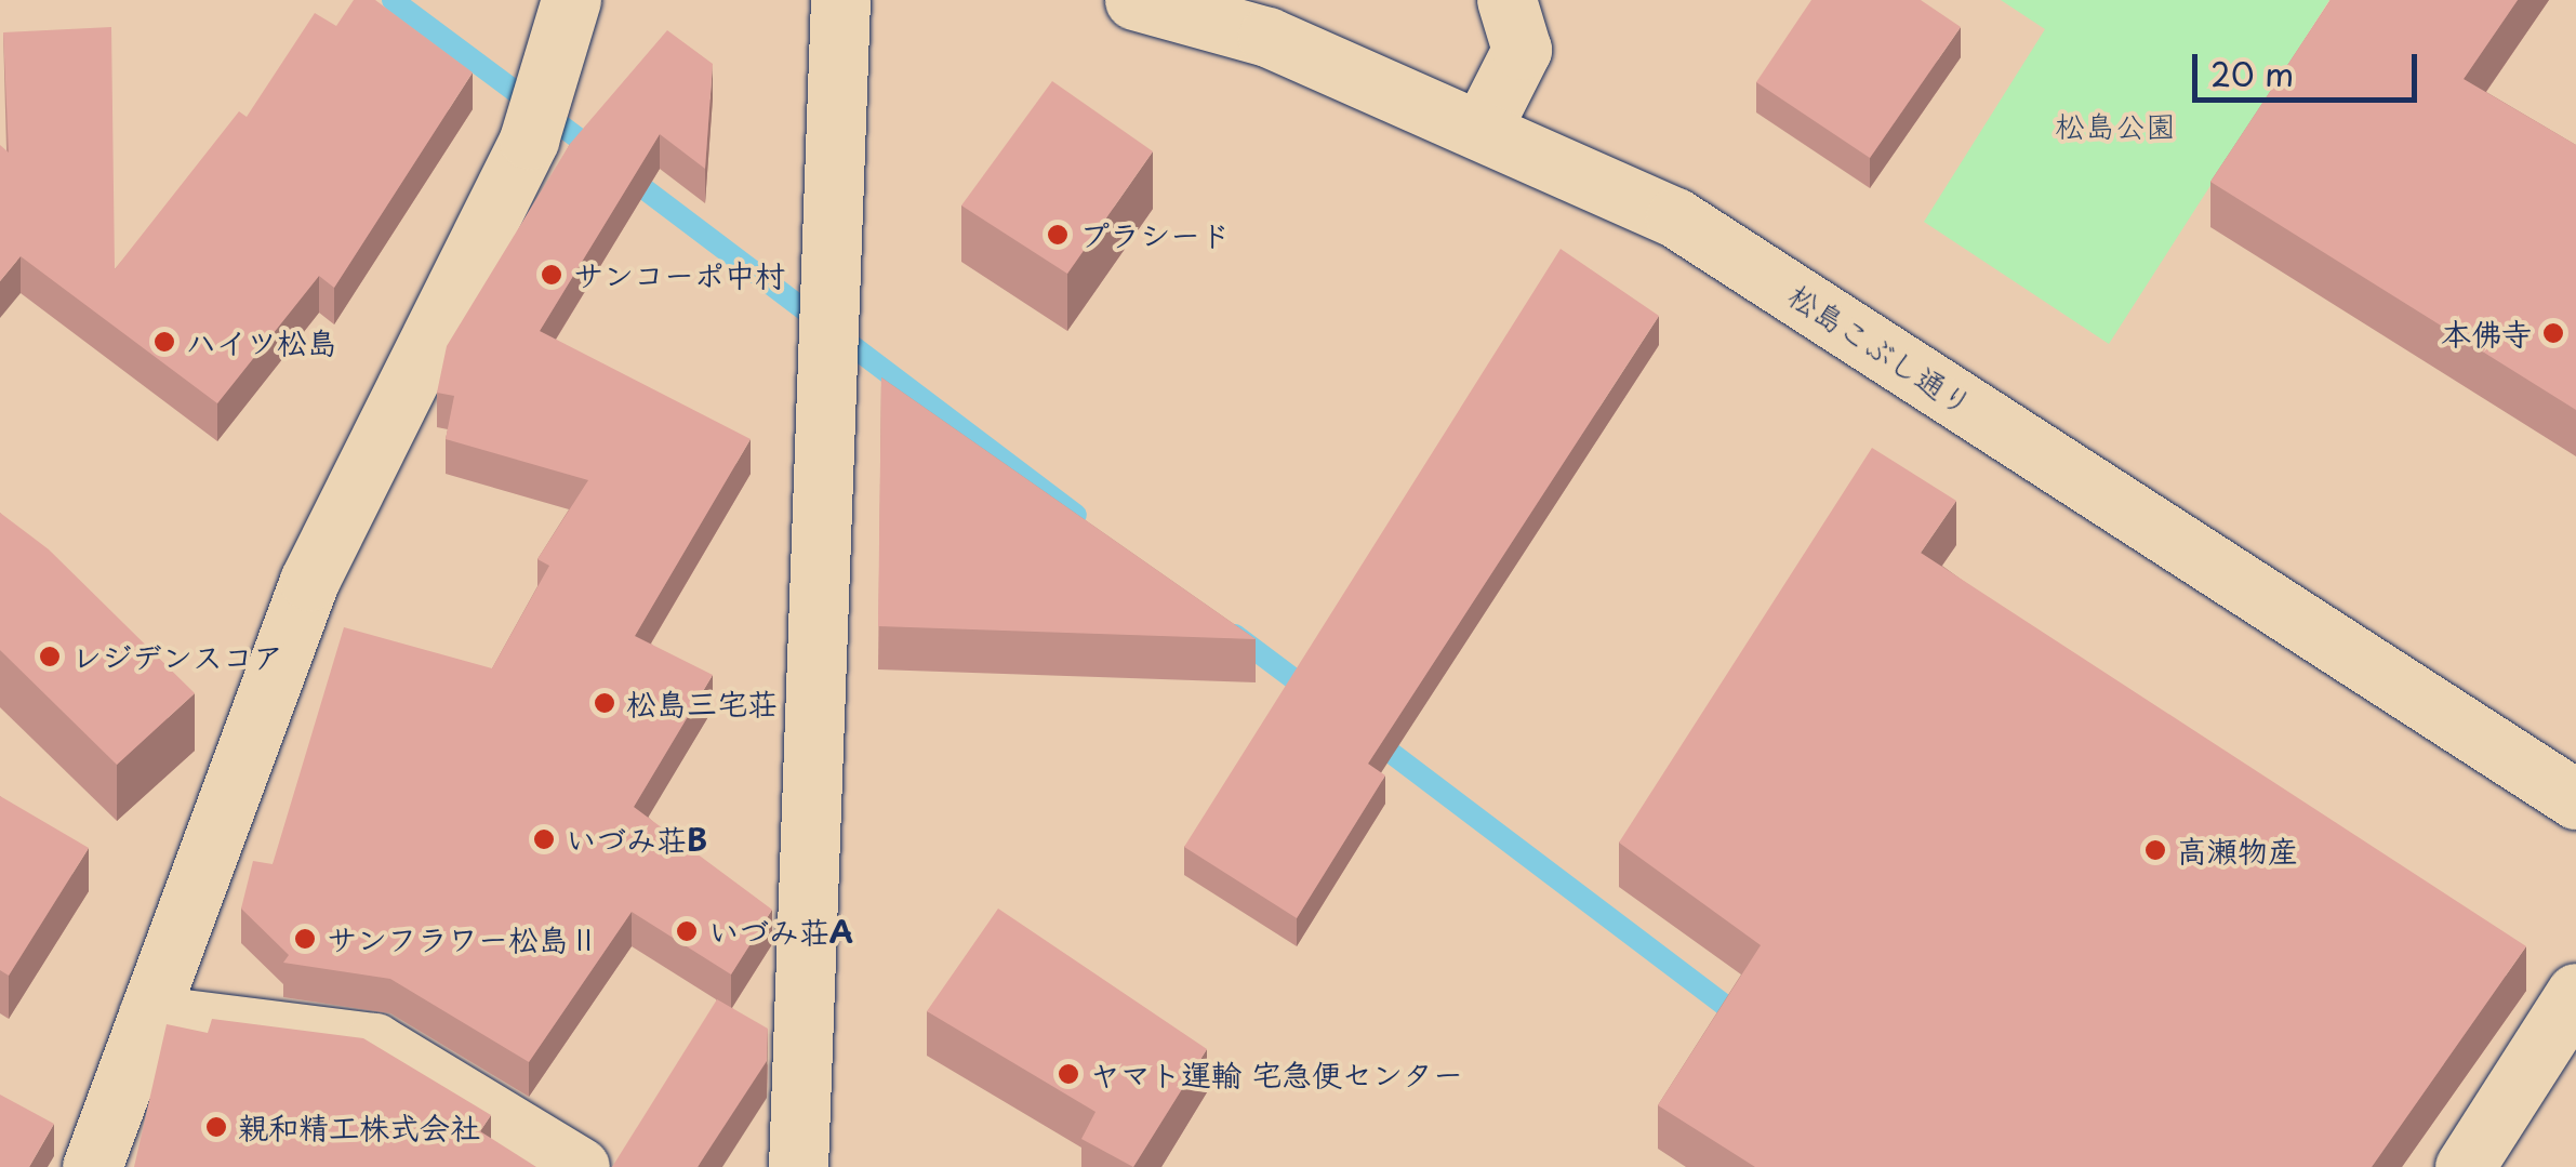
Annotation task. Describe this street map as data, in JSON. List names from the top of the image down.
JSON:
{
  "streets": {
    "street": ["松島こぶし通り"]
  },
  "parks": ["松島公園"],
  "places": [
    "プラシード",
    "サンコーポ中村",
    "本佛寺",
    "ハイツ松島",
    "レジデンスコア",
    "松島三宅荘",
    "いづみ荘B",
    "高瀬物産",
    "いづみ荘A",
    "サンフラワー松島Ⅱ",
    "ヤマト運輸 宅急便センター",
    "親和精工株式会社"
  ],
  "scale_bar": "20 m"
}
